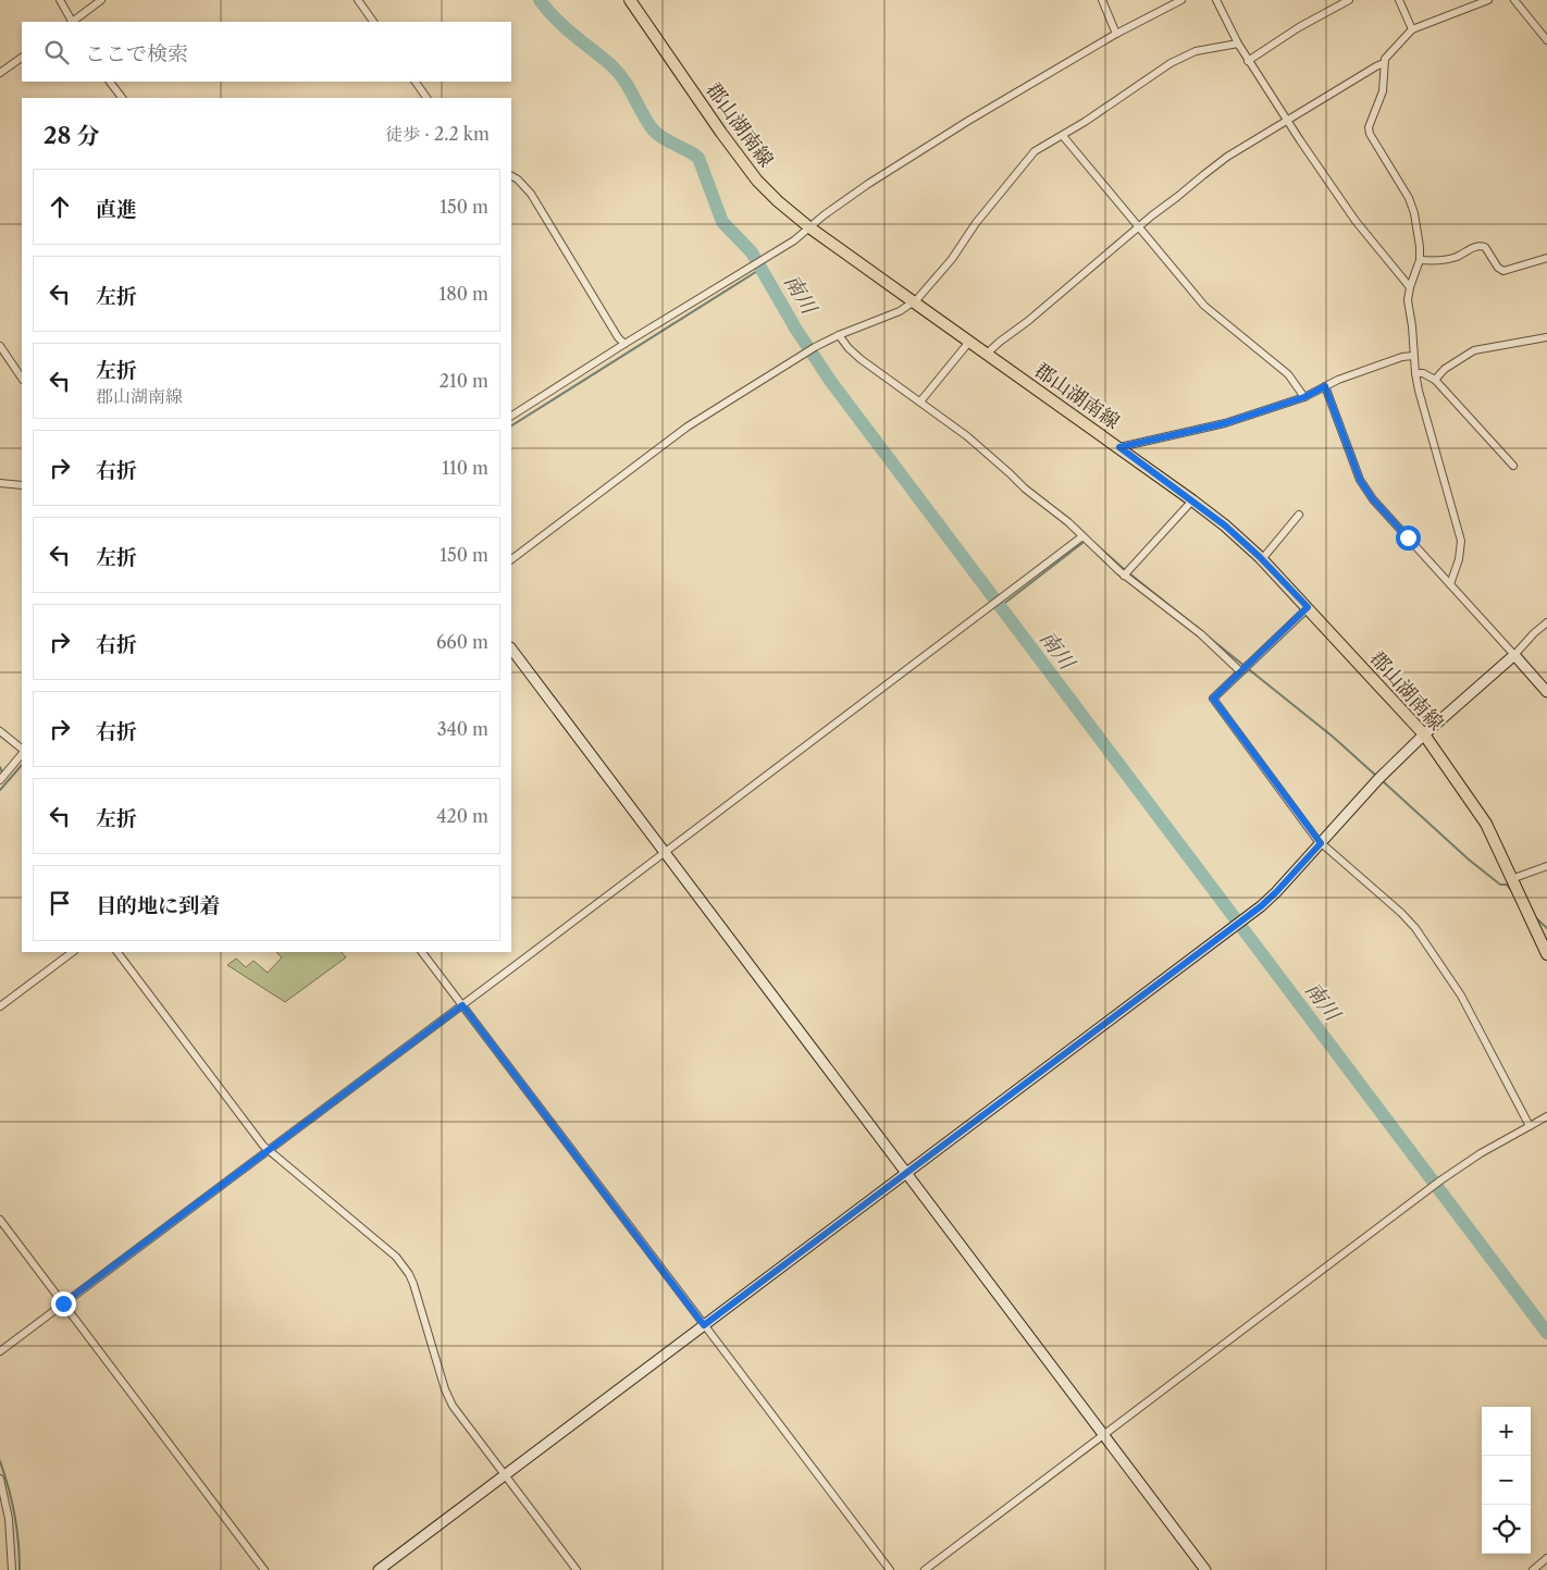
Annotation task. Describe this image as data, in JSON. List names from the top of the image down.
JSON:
{
  "streets": {
    "main road": ["郡山湖南線"]
  },
  "water": ["南川"],
  "page": {
    "search": "ここで検索",
    "heading": ["28 分", "徒歩 · 2.2 km"],
    "list": [
      ["直進", "150 m"],
      ["左折", "180 m"],
      ["左折", "郡山湖南線", "210 m"],
      ["右折", "110 m"],
      ["左折", "150 m"],
      ["右折", "660 m"],
      ["右折", "340 m"],
      ["左折", "420 m"],
      "目的地に到着"
    ],
    "map_buttons": ["+", "−"]
  }
}
